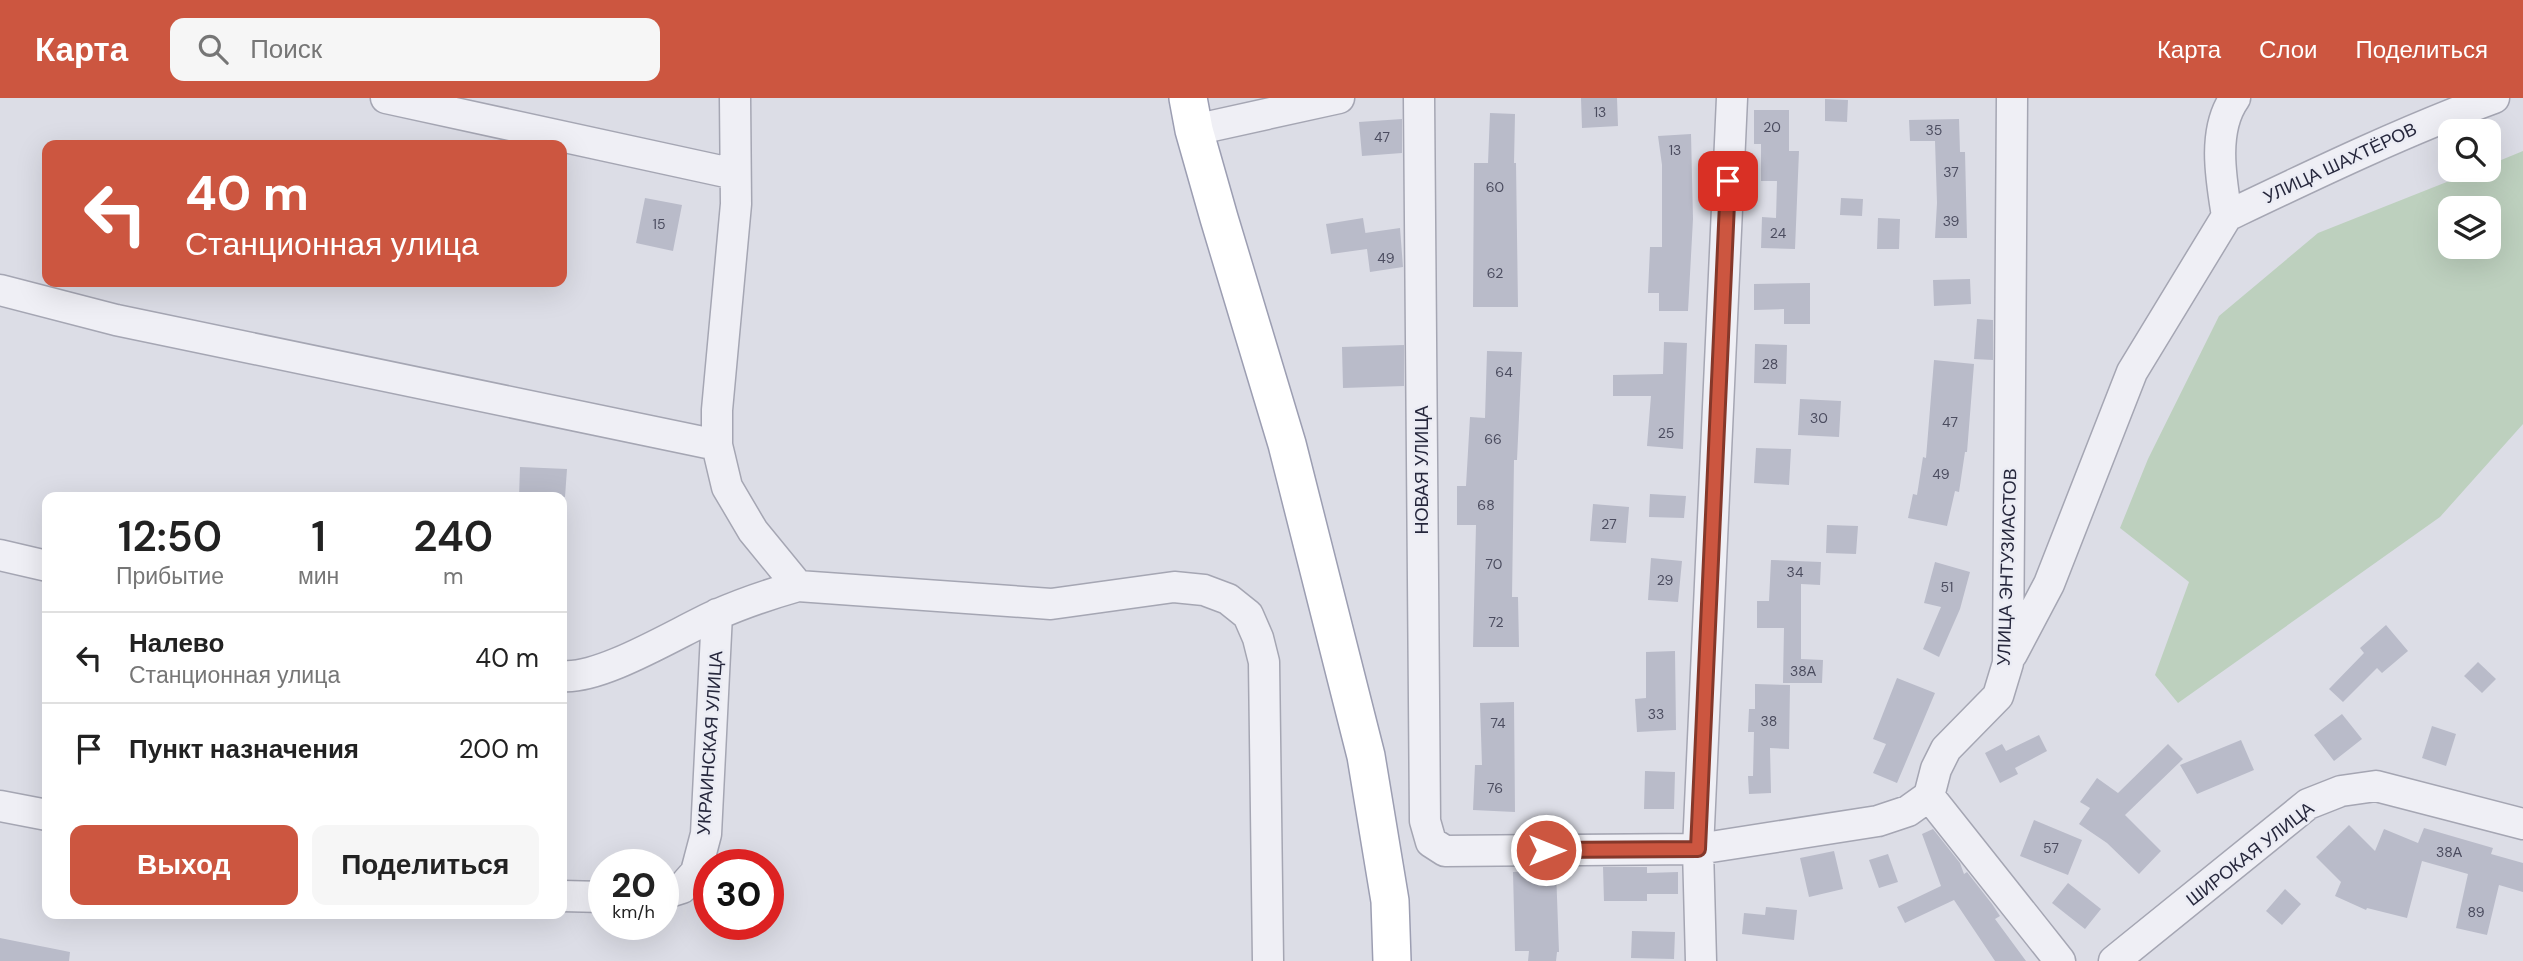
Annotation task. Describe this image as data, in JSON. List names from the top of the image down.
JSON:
{
  "streets": {
    "street": [
      "УЛИЦА ШАХТЁРОВ",
      "НОВАЯ УЛИЦА",
      "УЛИЦА ЭНТУЗИАСТОВ",
      "УКРАИНСКАЯ УЛИЦА",
      "ШИРОКАЯ УЛИЦА"
    ]
  },
  "house_numbers": [
    "13",
    "20",
    "35",
    "47",
    "13",
    "37",
    "60",
    "39",
    "15",
    "24",
    "49",
    "62",
    "28",
    "64",
    "30",
    "47",
    "25",
    "66",
    "49",
    "68",
    "27",
    "70",
    "34",
    "29",
    "51",
    "72",
    "38А",
    "33",
    "38",
    "74",
    "76",
    "57",
    "38А",
    "89"
  ],
  "page": {
    "header": "Карта",
    "search": "Поиск",
    "nav": ["Карта", "Слои", "Поделиться"],
    "turn": ["40 m", "Станционная улица"],
    "eta": [
      "12:50",
      "Прибытие",
      "1",
      "мин",
      "240",
      "m"
    ],
    "list": [
      {
        "name": "Налево",
        "note": "Станционная улица",
        "value": "40 m"
      },
      {
        "name": "Пункт назначения",
        "value": "200 m"
      }
    ],
    "buttons": ["Выход", "Поделиться"],
    "speed": "20 km/h",
    "limit": "30"
  }
}
